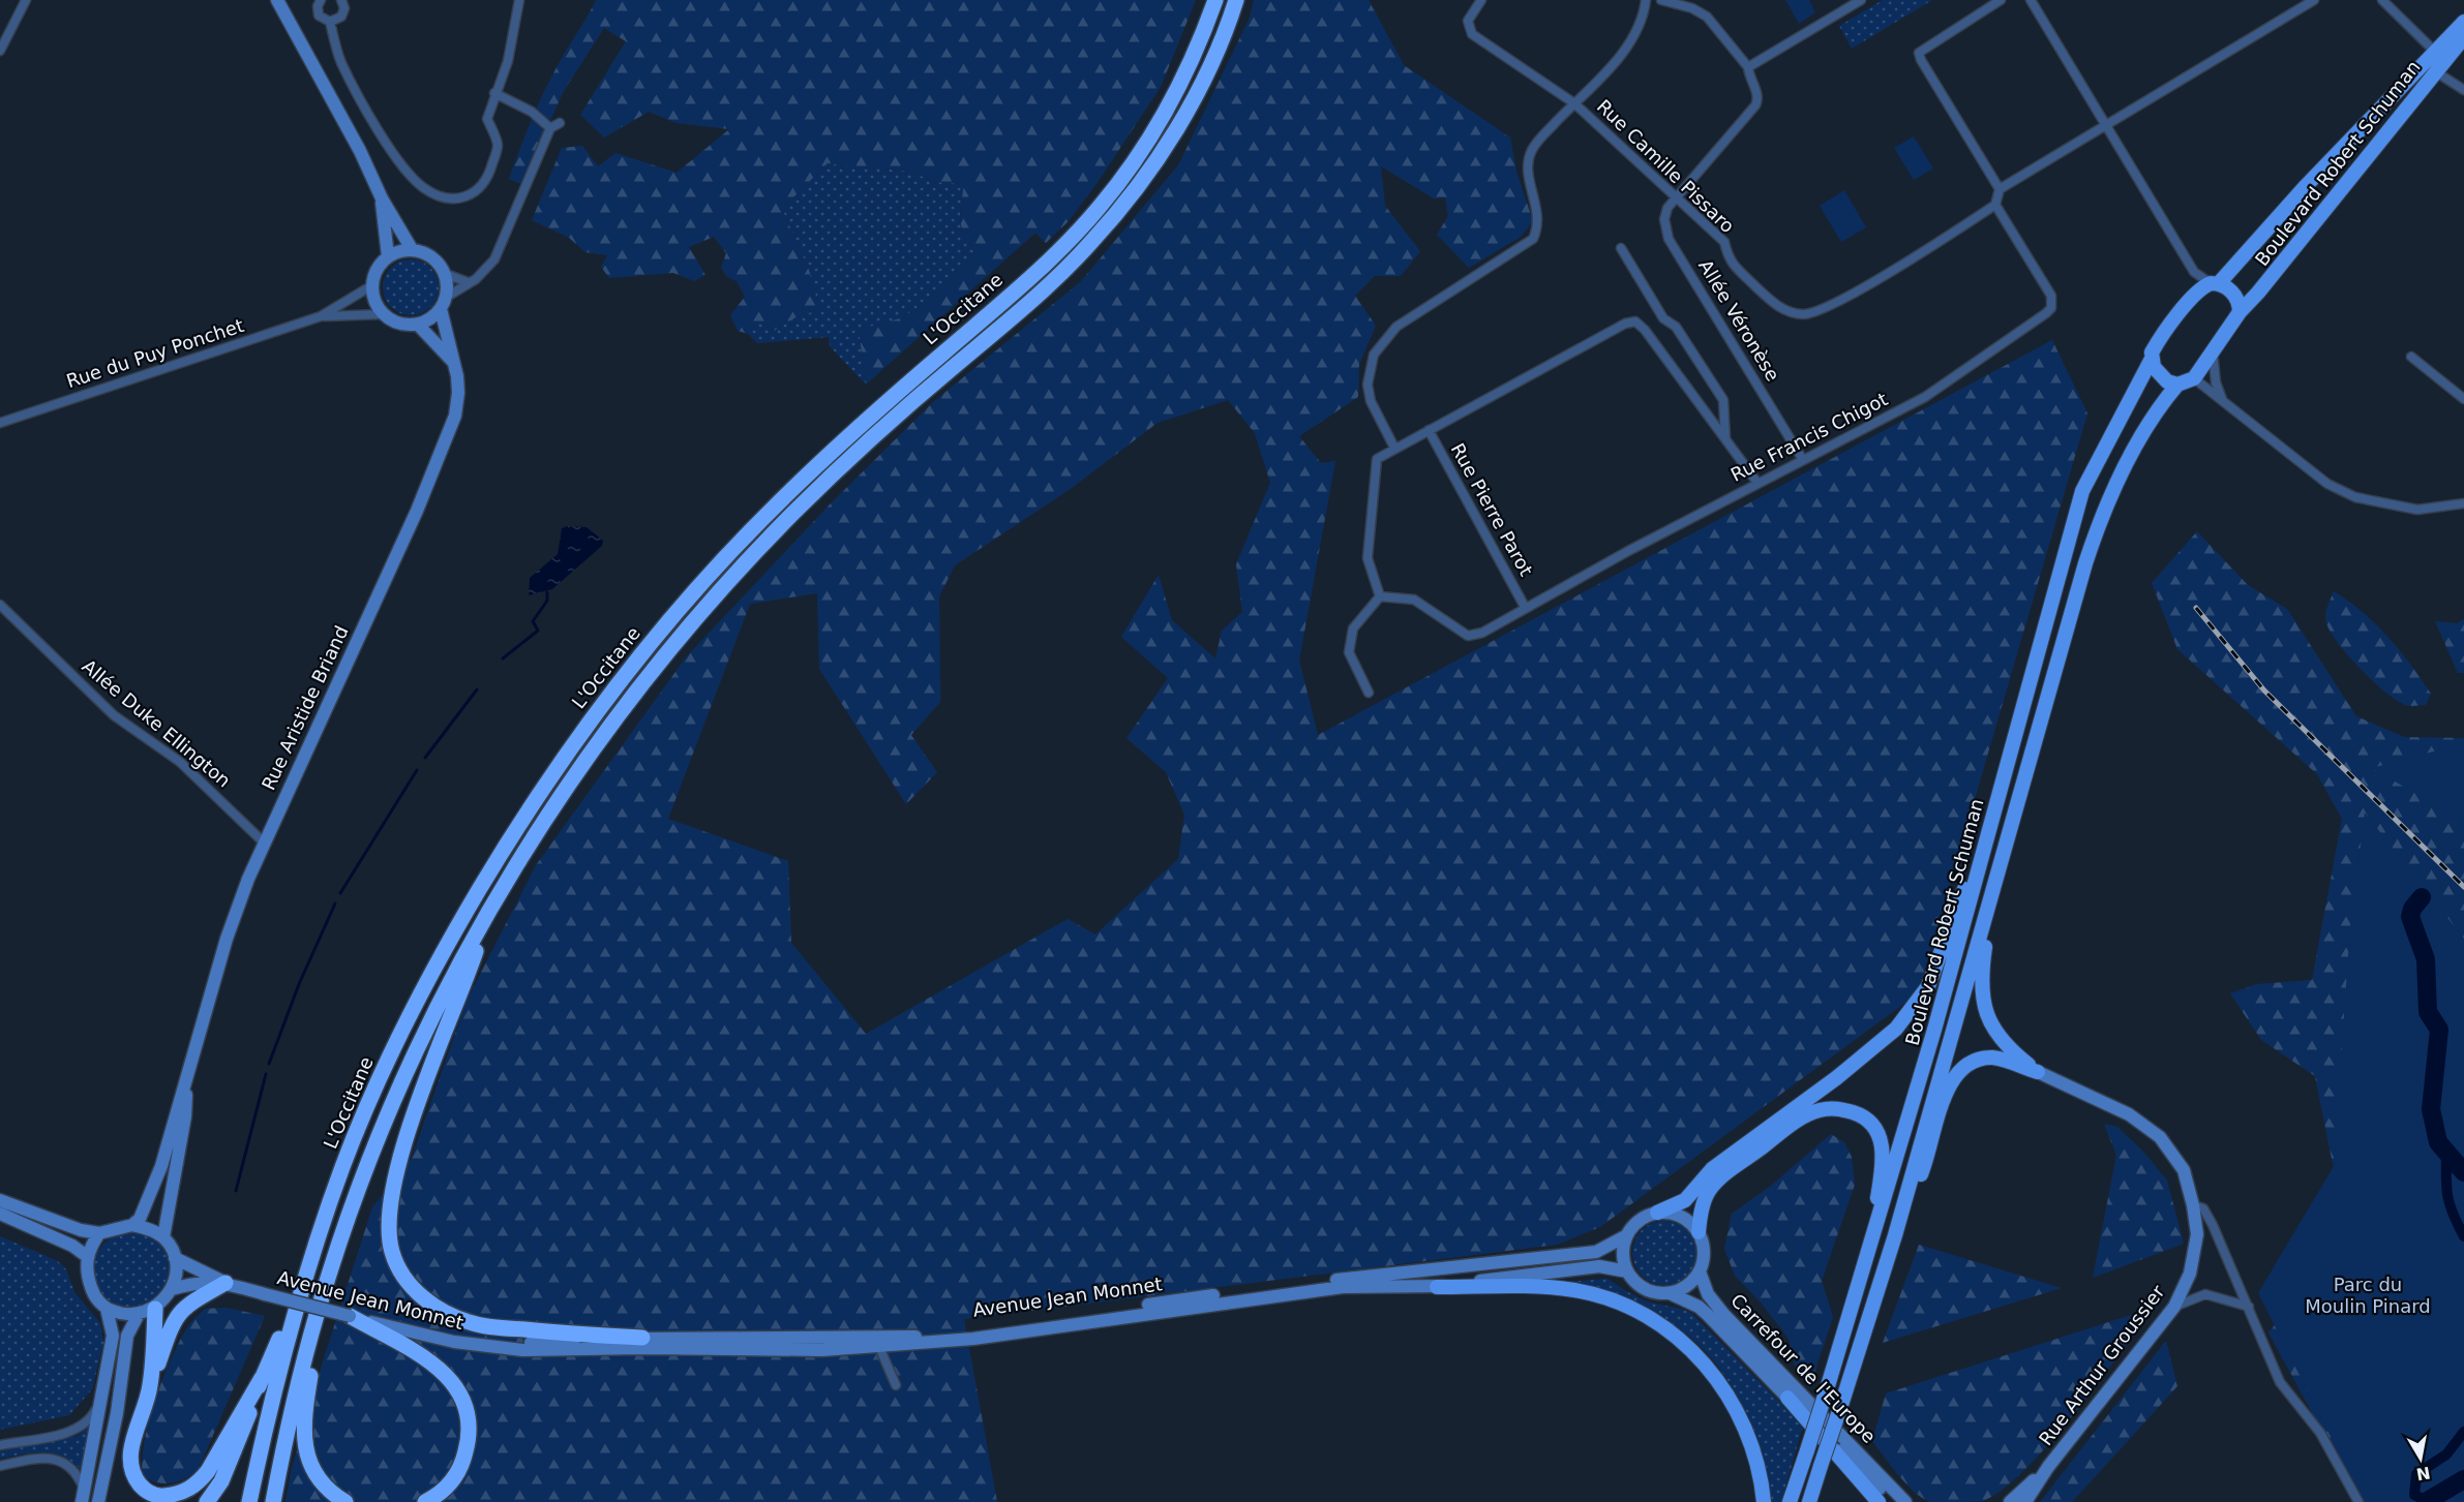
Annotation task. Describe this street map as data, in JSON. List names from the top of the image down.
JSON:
{
  "streets": {
    "highway": ["L'Occitane"],
    "main road": [
      "Boulevard Robert Schuman",
      "Rue Aristide Briand",
      "Avenue Jean Monnet",
      "Rue Arthur Groussier",
      "Carrefour de l'Europe"
    ],
    "street": [
      "Rue Camille Pissaro",
      "Allée Véronèse",
      "Rue du Puy Ponchet",
      "Rue Francis Chigot",
      "Rue Pierre Parot",
      "Allée Duke Ellington"
    ]
  },
  "crossings": [
    ["Rue Camille Pissaro", "Allée Véronèse"],
    ["Rue Camille Pissaro", "Rue Francis Chigot"],
    ["Allée Véronèse", "Rue Francis Chigot"],
    ["Rue du Puy Ponchet", "Rue Aristide Briand"],
    ["Rue Francis Chigot", "Rue Pierre Parot"],
    ["Rue Aristide Briand", "Allée Duke Ellington"],
    ["Rue Aristide Briand", "Avenue Jean Monnet"],
    ["Avenue Jean Monnet", "Carrefour de l'Europe"]
  ],
  "parks": ["Parc du Moulin Pinard"],
  "north": "bottom"
}
